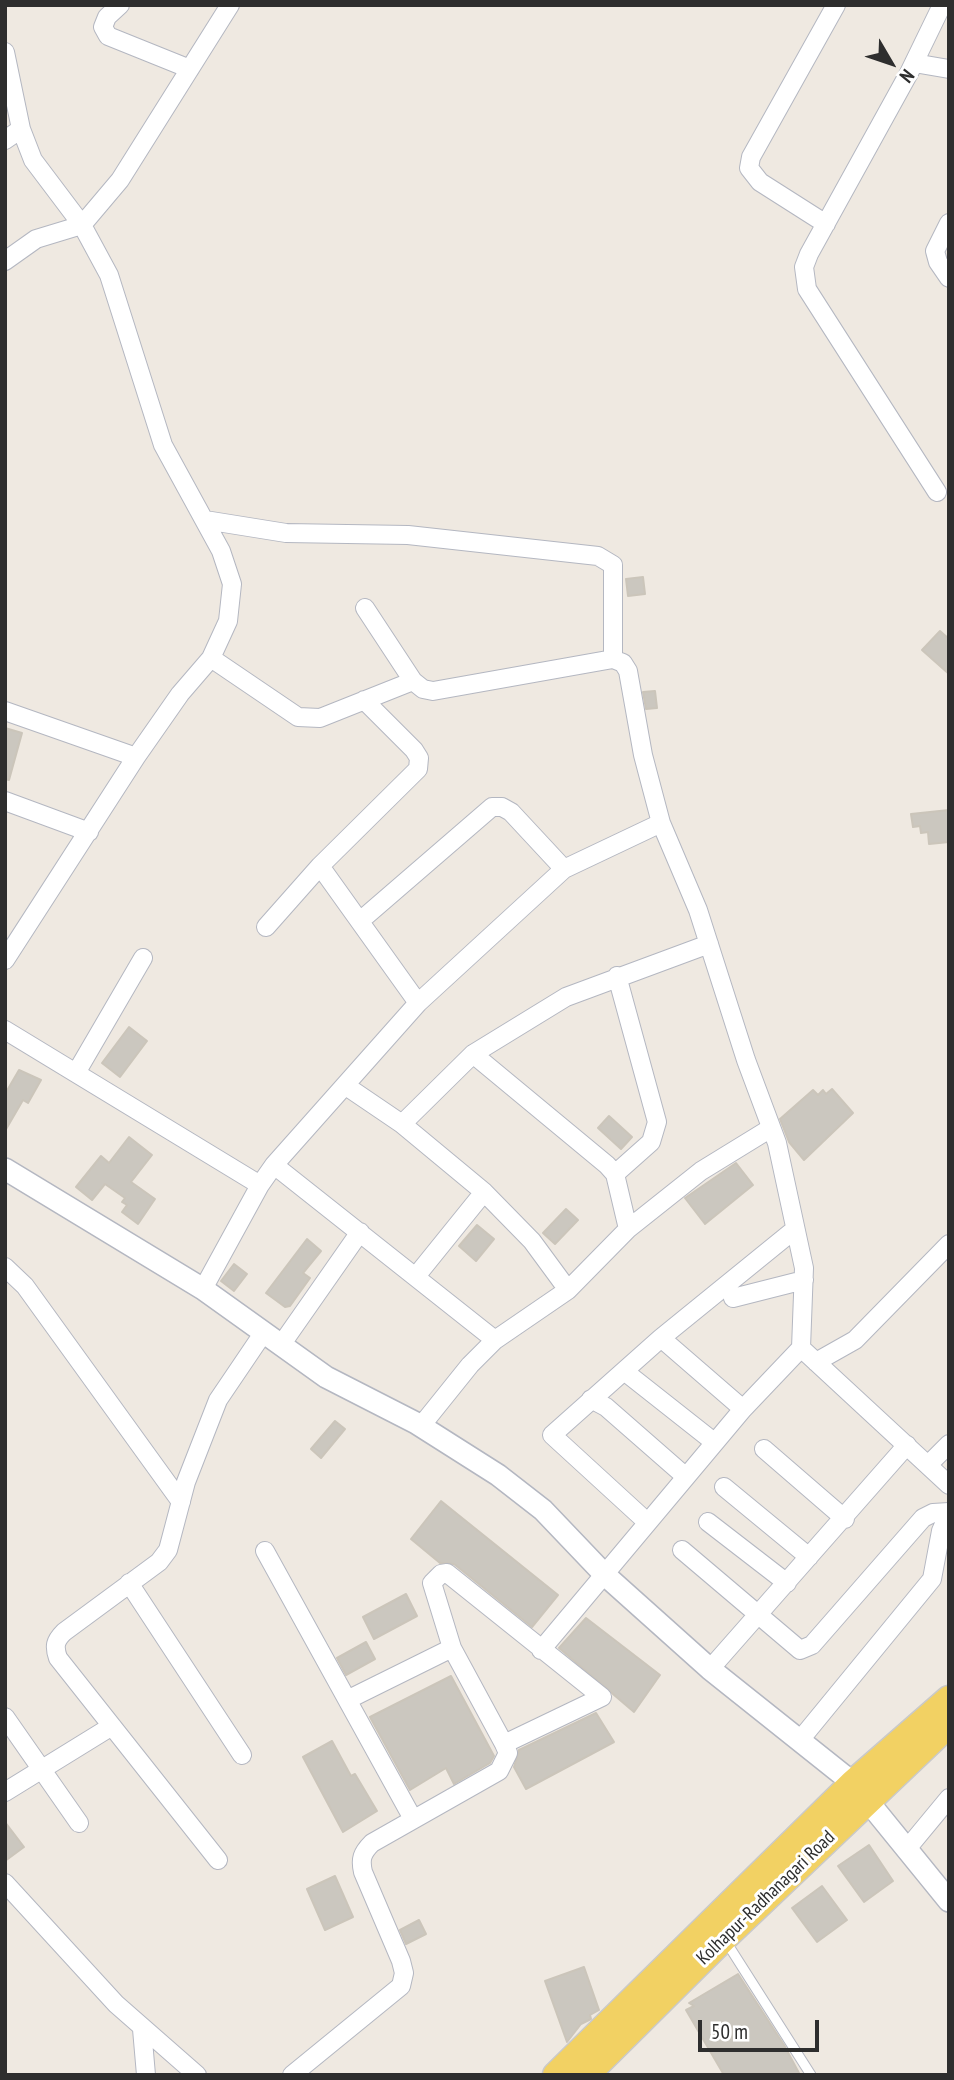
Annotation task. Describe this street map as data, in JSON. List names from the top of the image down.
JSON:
{
  "streets": {
    "main road": ["Kolhapur-Radhanagari Road"]
  },
  "scale_bar": "50 m",
  "north": "bottom right"
}
